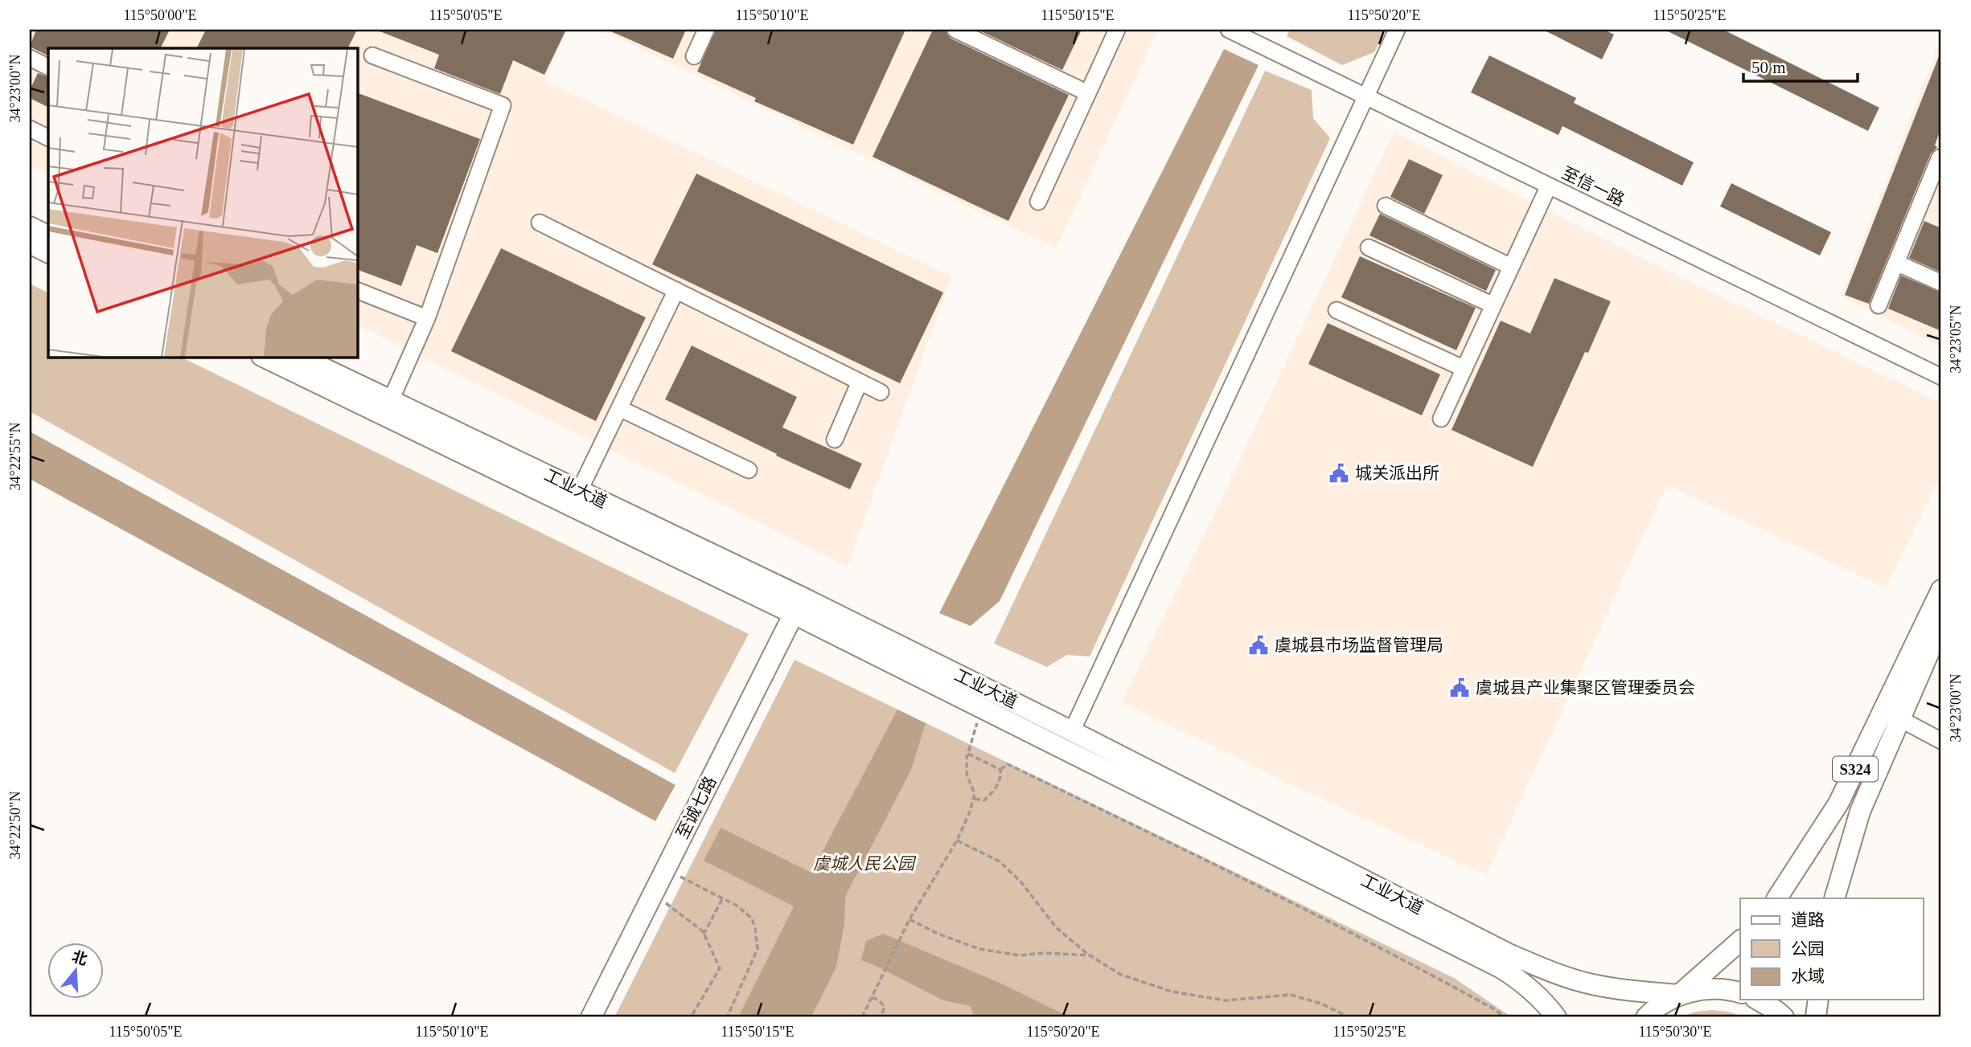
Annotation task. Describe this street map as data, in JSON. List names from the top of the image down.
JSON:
{
  "streets": {
    "main road": ["工业大道", "S324", "至诚七路"],
    "street": ["至信一路"]
  },
  "crossings": [
    ["工业大道", "至诚七路"]
  ],
  "parks": ["虞城人民公园"],
  "places": {
    "public building": ["城关派出所", "虞城县市场监督管理局", "虞城县产业集聚区管理委员会"]
  },
  "legend": ["道路", "公园", "水域"],
  "scale_bar": "50 m",
  "north": "top",
  "coordinates": [
    "115°50'00\"E",
    "115°50'05\"E",
    "115°50'10\"E",
    "115°50'15\"E",
    "115°50'20\"E",
    "115°50'25\"E",
    "34°23'00\"N",
    "34°23'05\"N",
    "34°22'55\"N",
    "34°22'50\"N",
    "115°50'30\"E"
  ]
}
